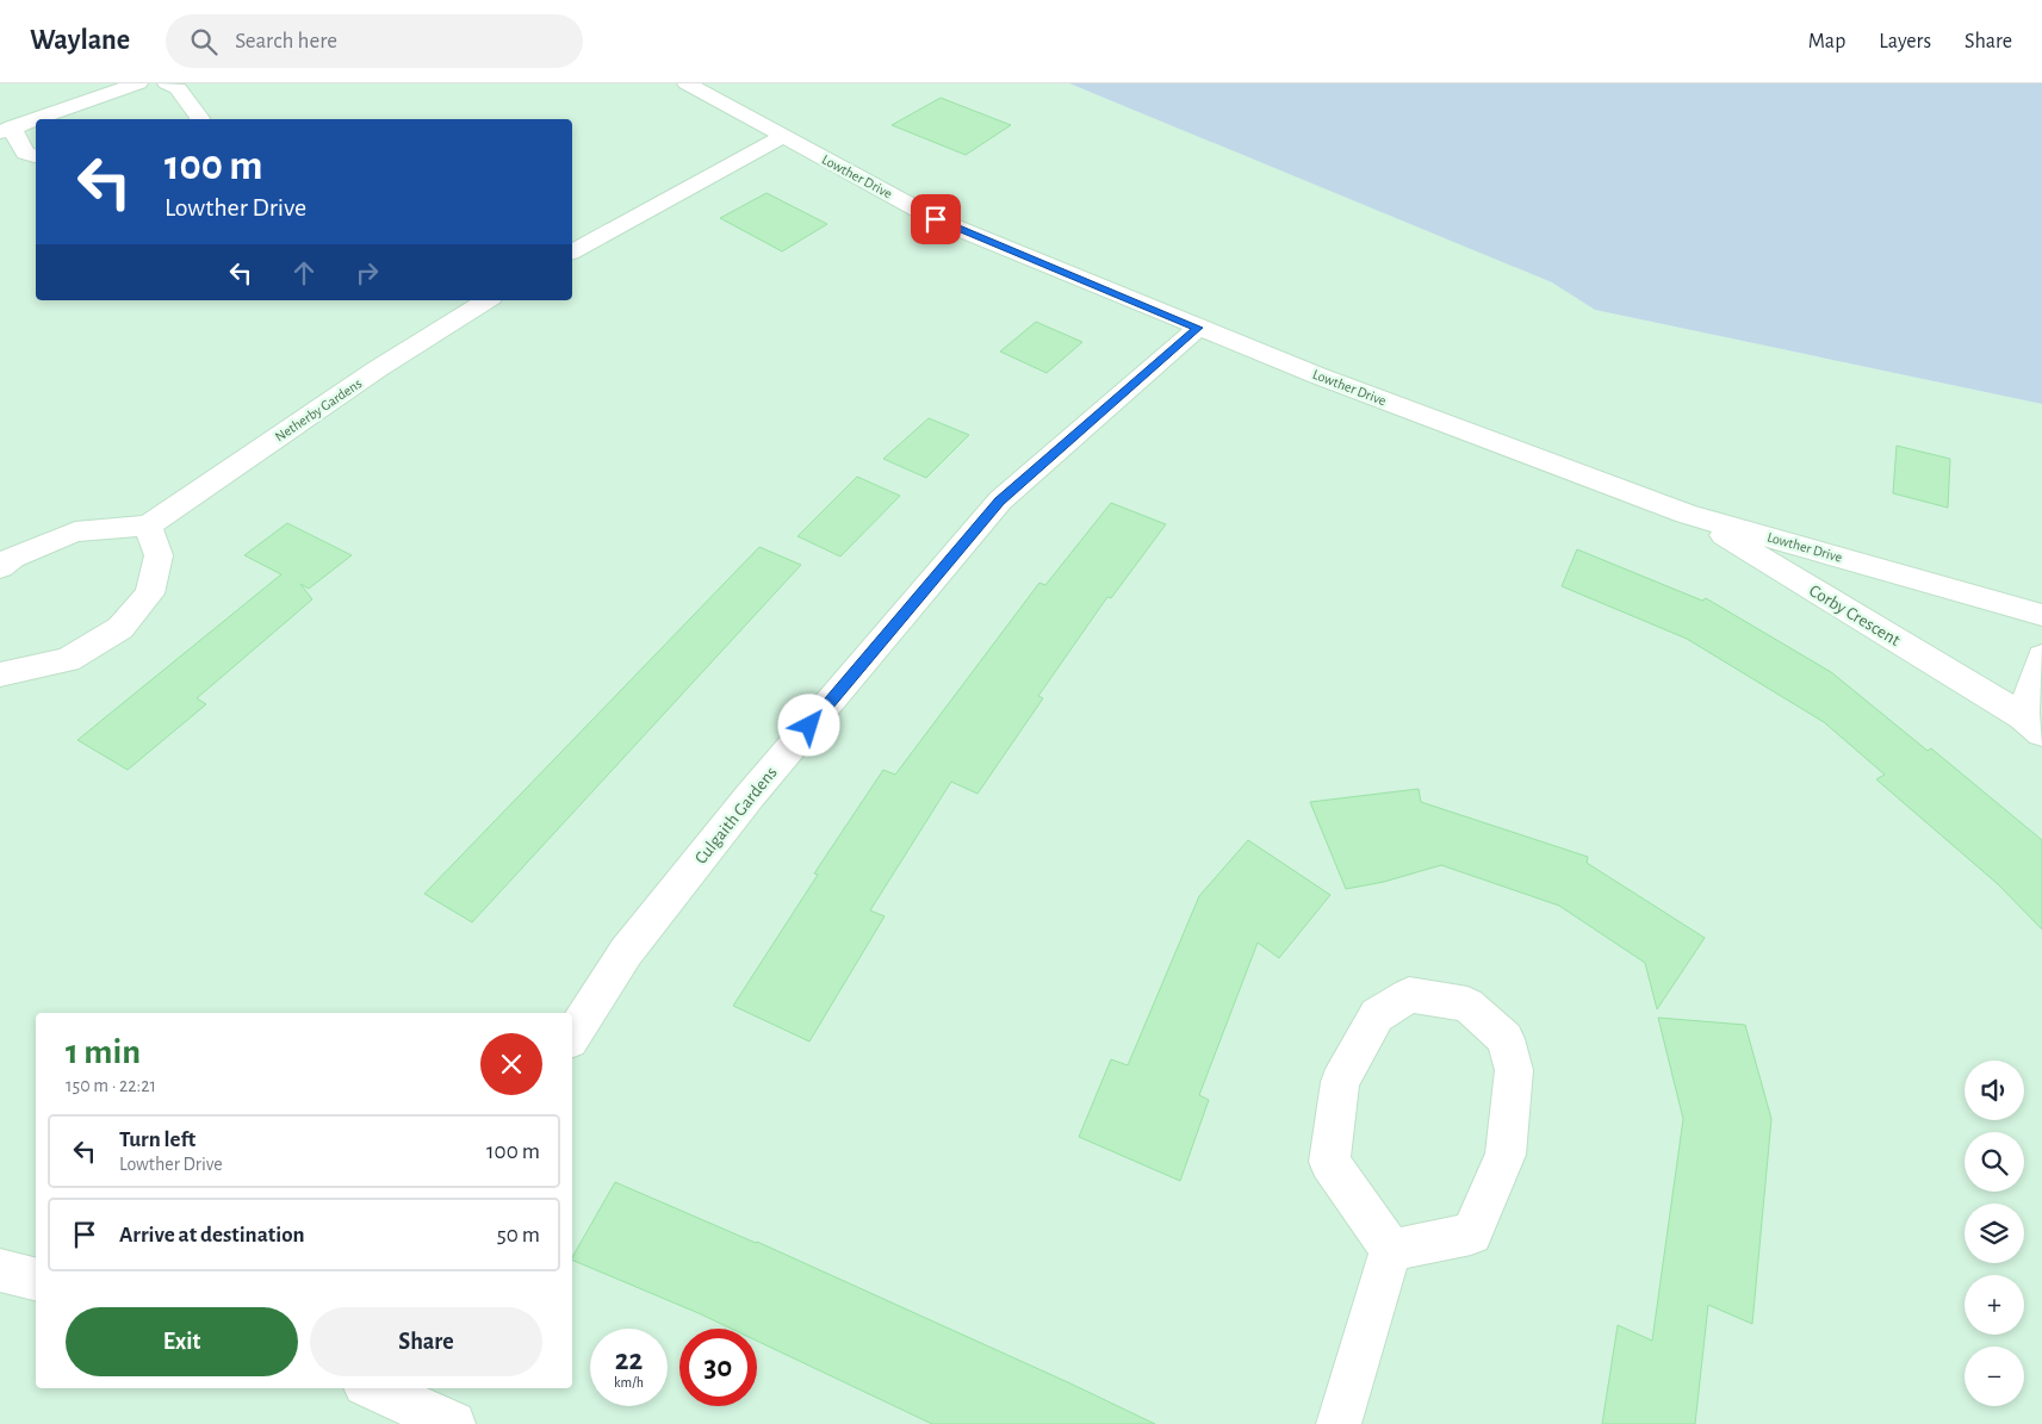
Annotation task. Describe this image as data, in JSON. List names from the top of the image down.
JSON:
{
  "streets": {
    "street": [
      "Lowther Drive",
      "Netherby Gardens",
      "Corby Crescent",
      "Culgaith Gardens"
    ]
  },
  "crossings": [
    ["Lowther Drive", "Corby Crescent"],
    ["Lowther Drive", "Culgaith Gardens"]
  ],
  "page": {
    "header": "Waylane",
    "search": "Search here",
    "nav": ["Map", "Layers", "Share"],
    "turn": ["100 m", "Lowther Drive"],
    "heading": ["1 min", "150 m · 22:21"],
    "map_buttons": ["+", "−"],
    "list": [
      {
        "name": "Turn left",
        "note": "Lowther Drive",
        "value": "100 m"
      },
      {
        "name": "Arrive at destination",
        "value": "50 m"
      }
    ],
    "buttons": ["Exit", "Share"],
    "speed": "22 km/h",
    "limit": "30"
  }
}
